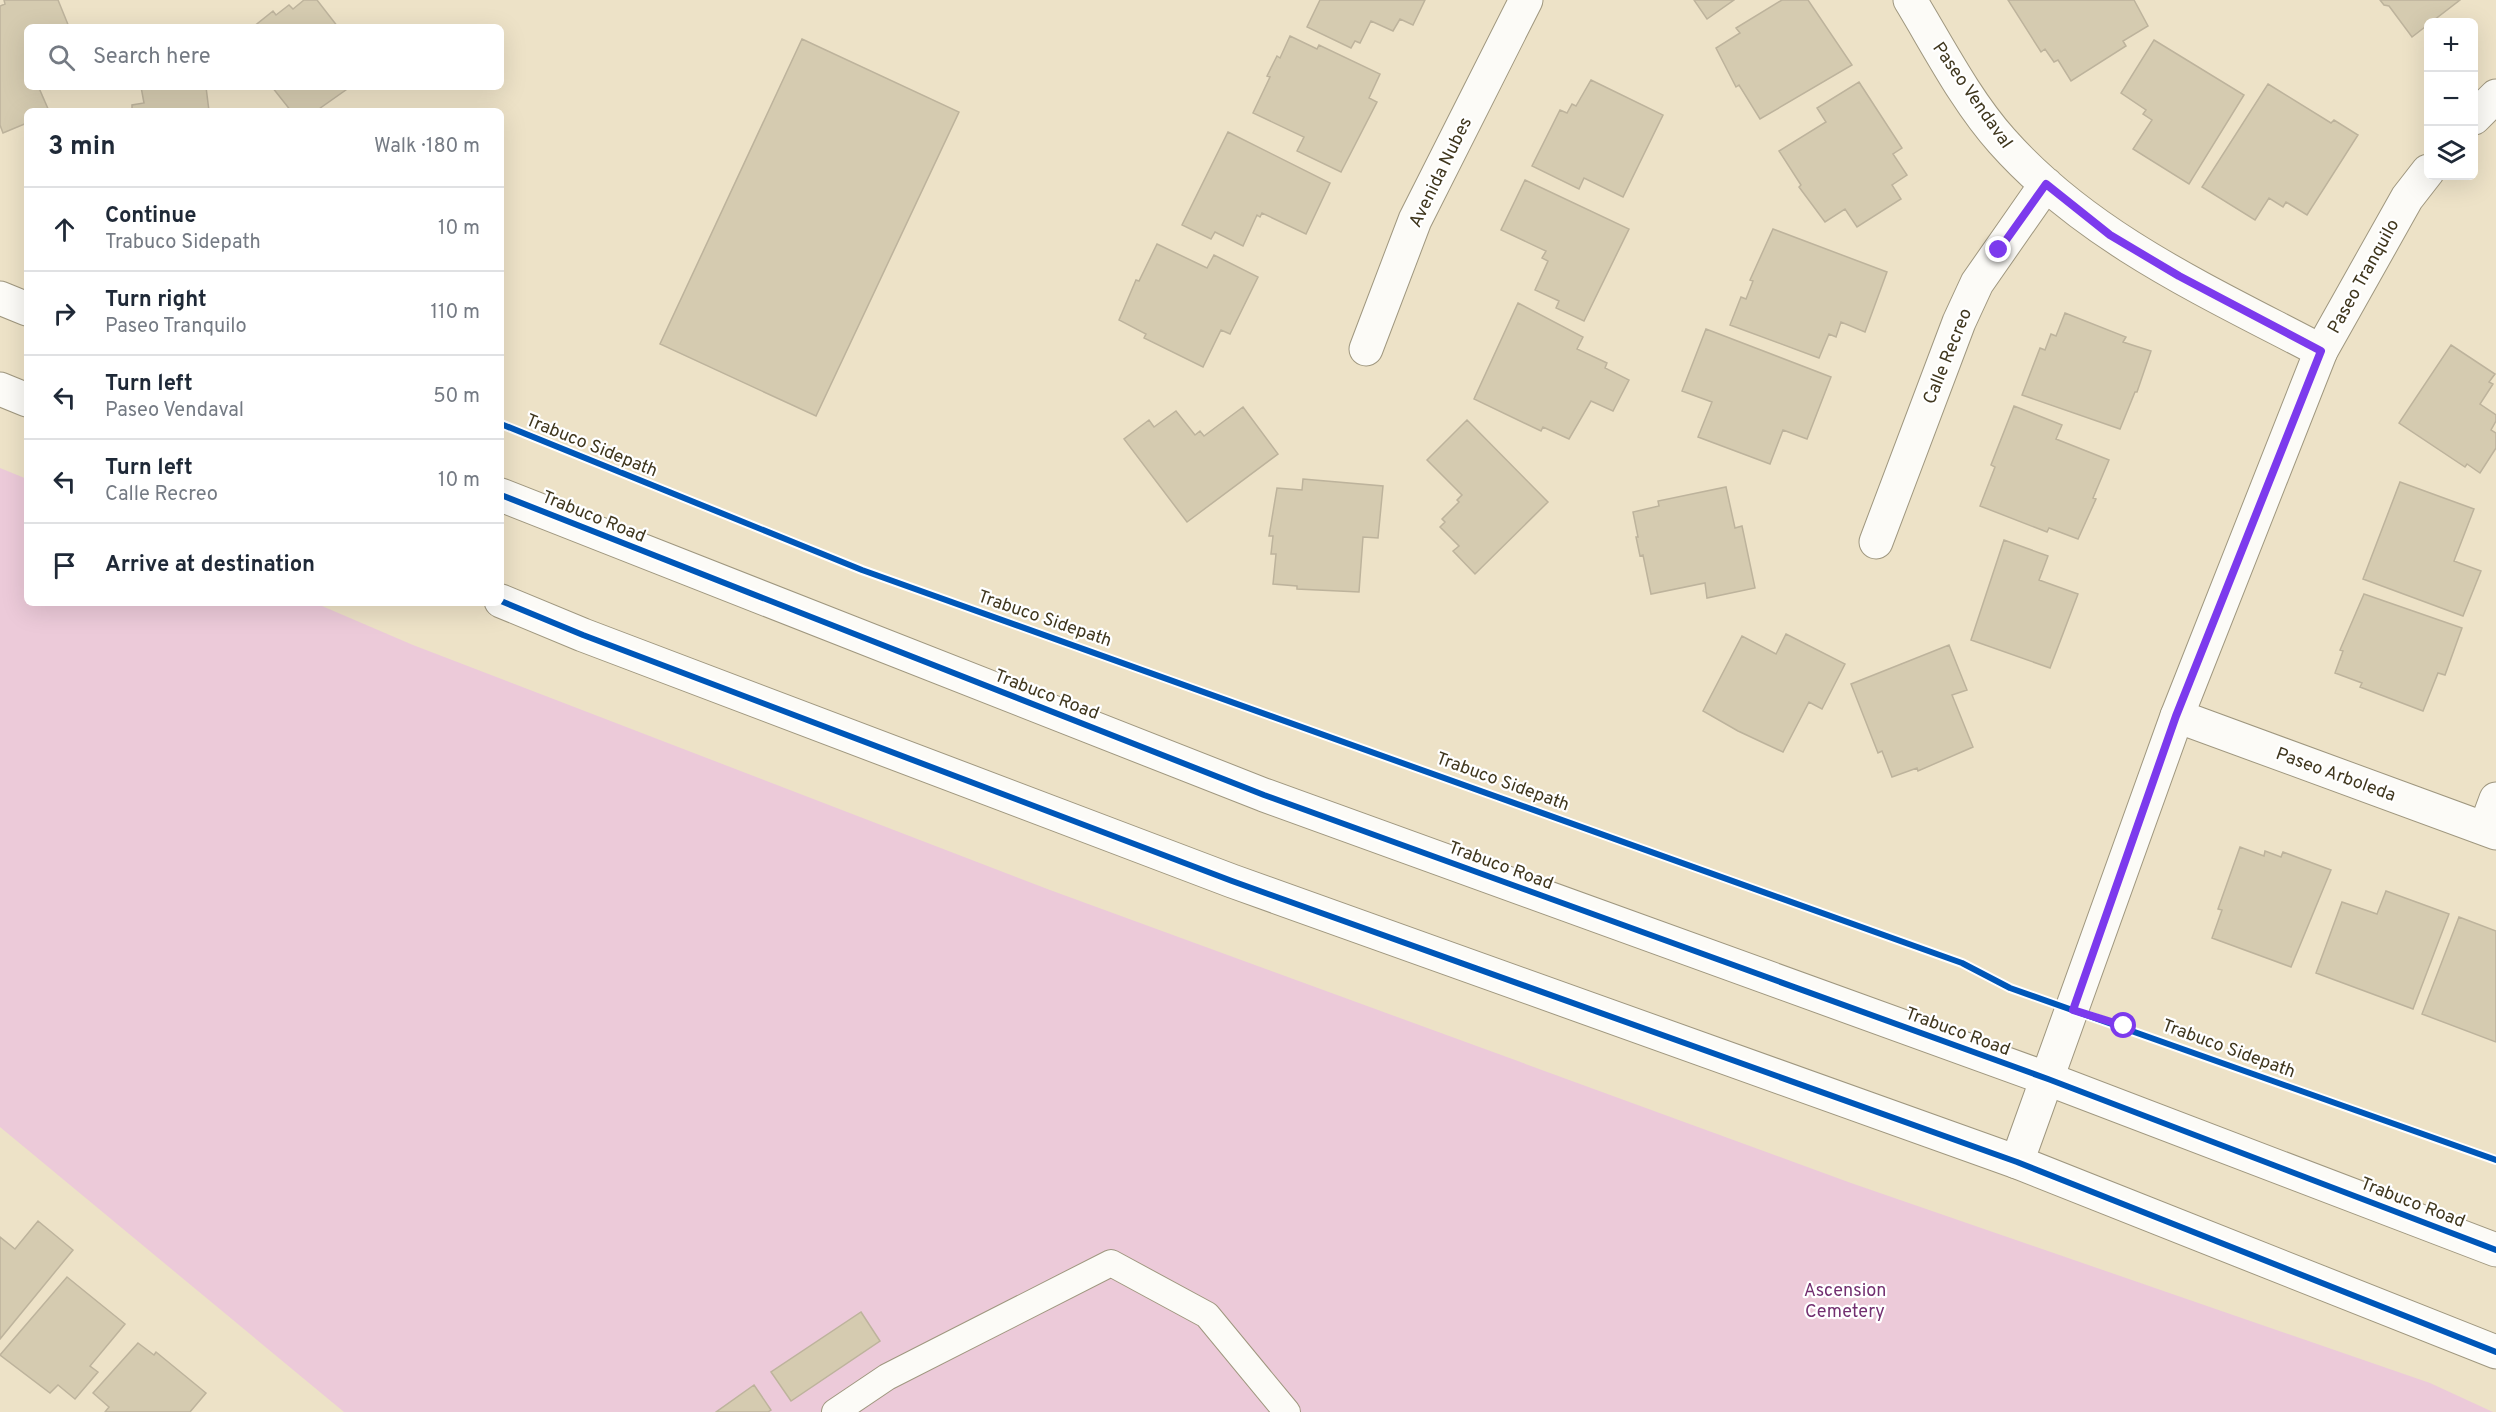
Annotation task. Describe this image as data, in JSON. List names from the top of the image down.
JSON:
{
  "streets": {
    "main road": [
      "Paseo Vendaval",
      "Avenida Nubes",
      "Paseo Tranquilo",
      "Calle Recreo",
      "Trabuco Road",
      "Paseo Arboleda"
    ],
    "cycle path": ["Trabuco Sidepath"]
  },
  "crossings": [
    ["Paseo Vendaval", "Paseo Tranquilo"],
    ["Paseo Vendaval", "Calle Recreo"],
    ["Paseo Tranquilo", "Trabuco Road"],
    ["Paseo Tranquilo", "Paseo Arboleda"]
  ],
  "parks": ["Ascension Cemetery"],
  "page": {
    "map_buttons": ["+", "−"],
    "search": "Search here",
    "heading": ["3 min", "Walk · 180 m"],
    "list": [
      ["Continue", "Trabuco Sidepath", "10 m"],
      ["Turn right", "Paseo Tranquilo", "110 m"],
      ["Turn left", "Paseo Vendaval", "50 m"],
      ["Turn left", "Calle Recreo", "10 m"],
      "Arrive at destination"
    ]
  }
}
